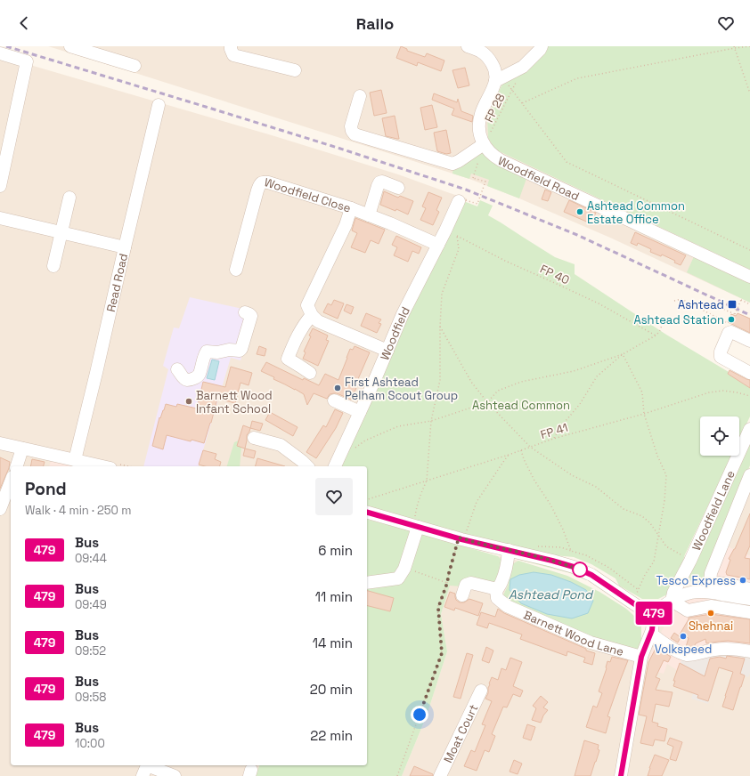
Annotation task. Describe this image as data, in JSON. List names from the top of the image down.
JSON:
{
  "streets": {
    "street": [
      "Woodfield Road",
      "Woodfield Close",
      "Read Road",
      "Woodfield",
      "Woodfield Lane",
      "Barnett Wood Lane",
      "Moat Court"
    ],
    "path": ["FP 28", "FP 40", "FP 41"]
  },
  "crossings": [
    ["FP 28", "Woodfield Road"],
    ["FP 28", "Woodfield"],
    ["Woodfield Close", "Woodfield"],
    ["FP 40", "Woodfield"]
  ],
  "water": ["Ashtead Pond"],
  "parks": ["Ashtead Common"],
  "places": {
    "other": [
      "Ashtead Common Estate Office",
      "Ashtead Station",
      "First Ashtead Pelham Scout Group",
      "Barnett Wood Infant School",
      "Tesco Express",
      "Shehnai",
      "Volkspeed"
    ],
    "transit": ["Ashtead"]
  },
  "lines": ["bus line 479"],
  "page": {
    "header": "Railo",
    "on_map": "479",
    "heading": ["Pond", "Walk · 4 min · 250 m"],
    "list": [
      {
        "mark": "479",
        "name": "Bus",
        "note": "09:44",
        "value": "6 min"
      },
      {
        "mark": "479",
        "name": "Bus",
        "note": "09:49",
        "value": "11 min"
      },
      {
        "mark": "479",
        "name": "Bus",
        "note": "09:52",
        "value": "14 min"
      },
      {
        "mark": "479",
        "name": "Bus",
        "note": "09:58",
        "value": "20 min"
      },
      {
        "mark": "479",
        "name": "Bus",
        "note": "10:00",
        "value": "22 min"
      }
    ]
  }
}
